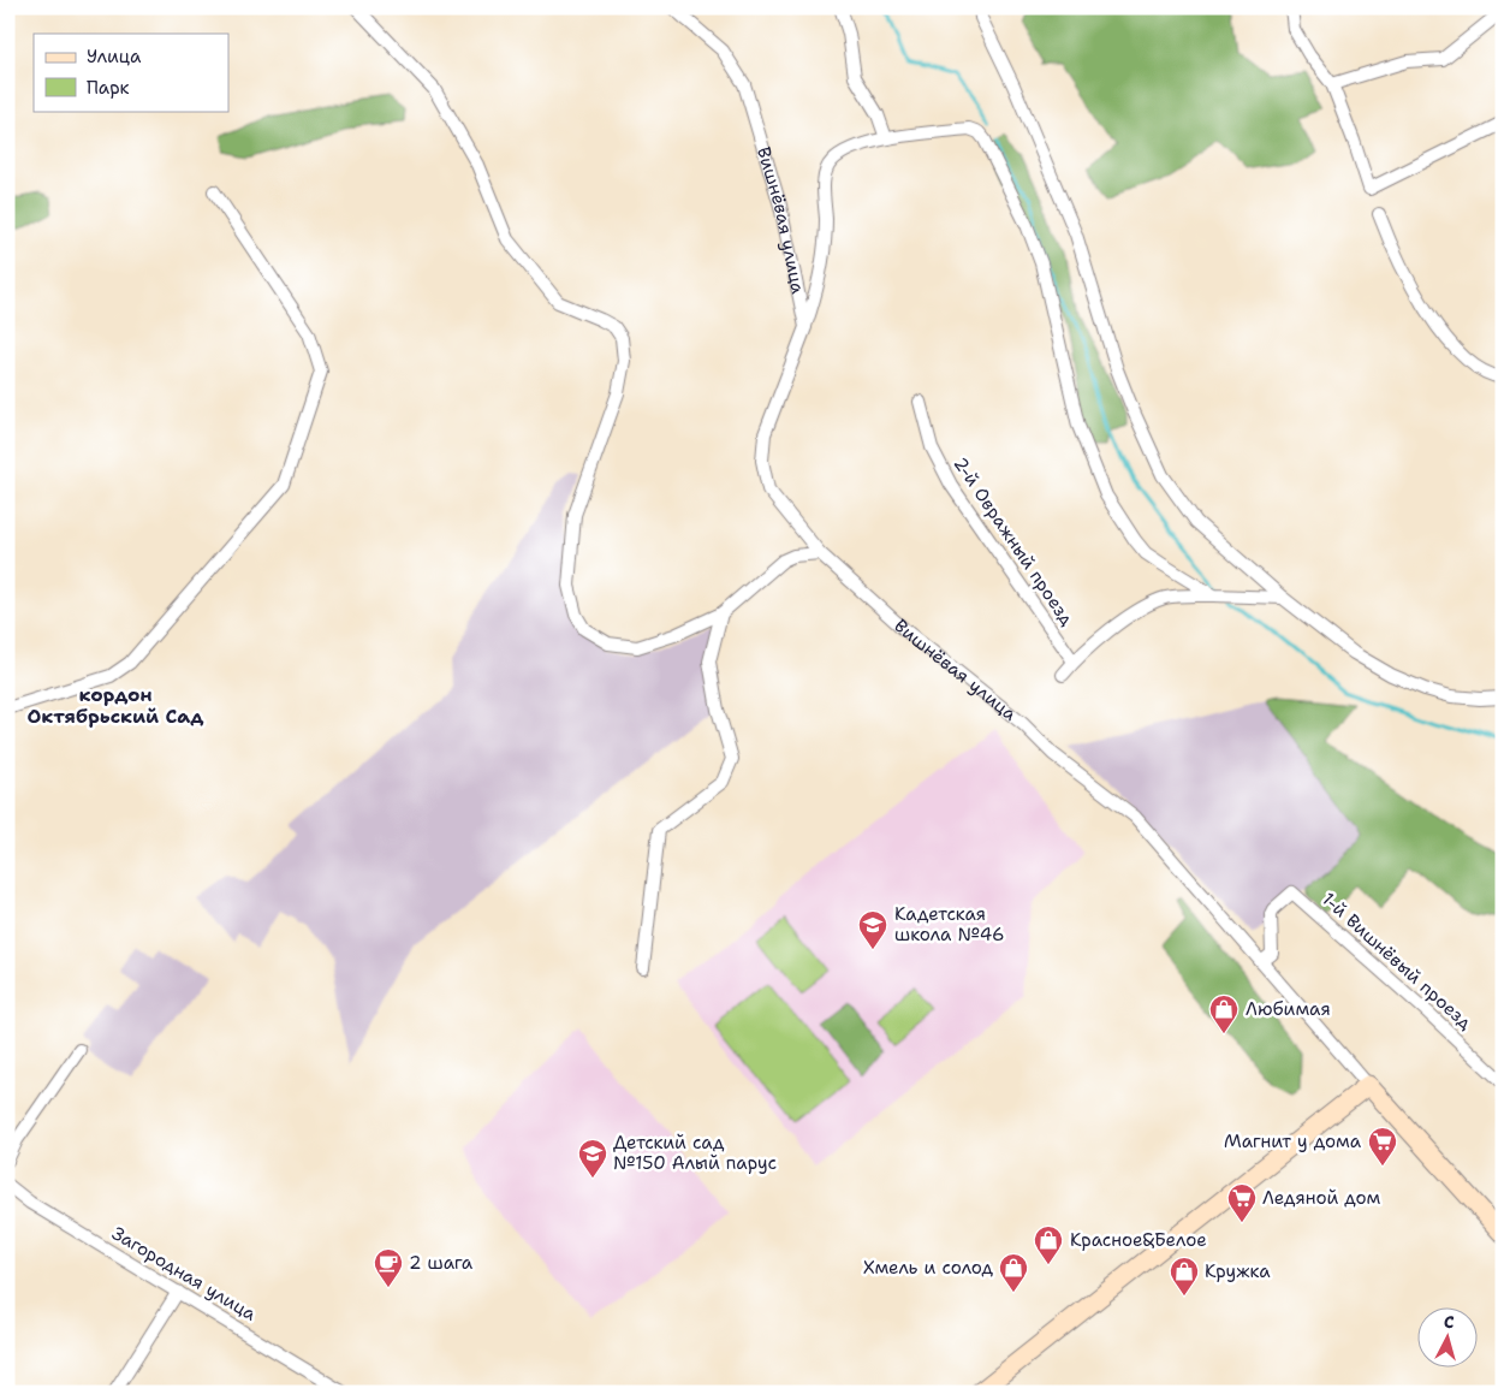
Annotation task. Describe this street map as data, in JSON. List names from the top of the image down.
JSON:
{
  "streets": {
    "main road": ["Вишнёвая улица"],
    "street": ["2-й Овражный проезд", "1-й Вишнёвый проезд", "Загородная улица"]
  },
  "crossings": [
    ["Вишнёвая улица", "1-й Вишнёвый проезд"]
  ],
  "districts": ["кордон Октябрьский Сад"],
  "places": {
    "school or university": ["Кадетская школа №46", "Детский сад №150 Алый парус"],
    "shop": [
      "Любимая",
      "Красное&Белое",
      "Хмель и солод",
      "Кружка"
    ],
    "supermarket": ["Магнит у дома", "Ледяной дом"],
    "cafe": ["2 шага"]
  },
  "legend": ["Улица", "Парк"],
  "north": "top"
}
